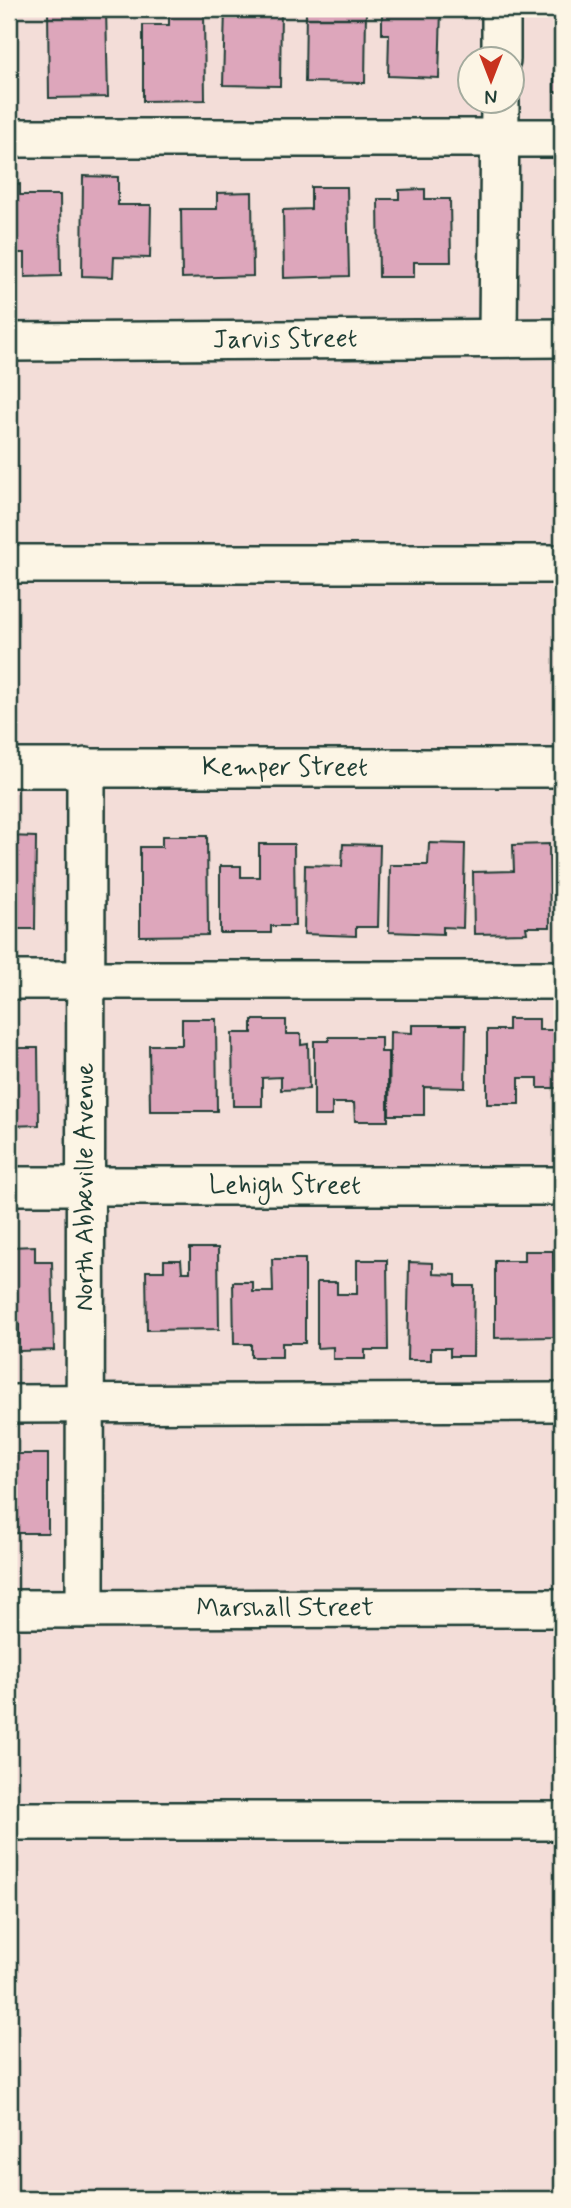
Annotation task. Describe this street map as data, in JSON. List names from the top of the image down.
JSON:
{
  "streets": {
    "street": [
      "Jarvis Street",
      "Kemper Street",
      "Lehigh Street",
      "North Abbeville Avenue",
      "Marshall Street"
    ]
  },
  "crossings": [
    ["Kemper Street", "North Abbeville Avenue"],
    ["Lehigh Street", "North Abbeville Avenue"],
    ["North Abbeville Avenue", "Marshall Street"]
  ],
  "north": "bottom"
}
